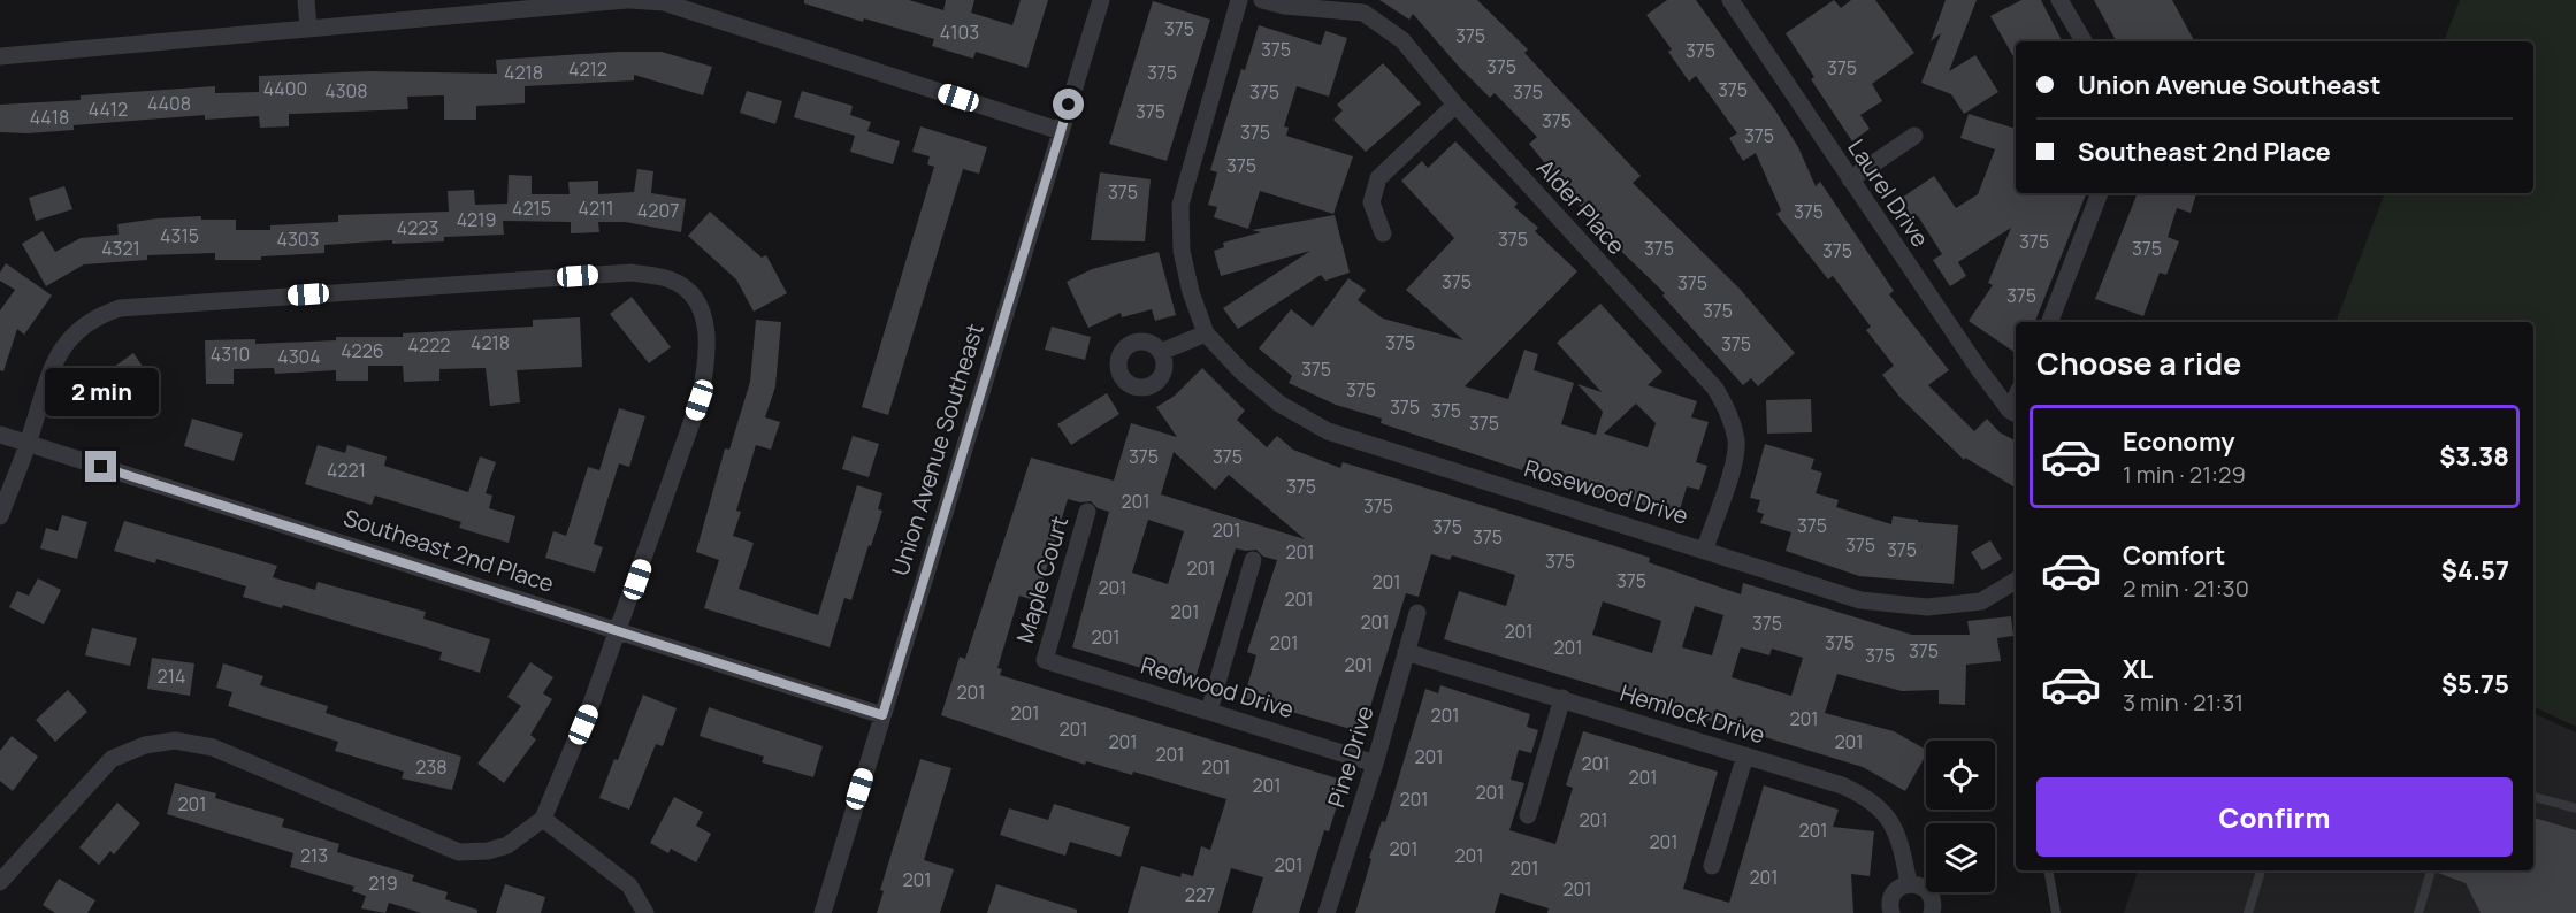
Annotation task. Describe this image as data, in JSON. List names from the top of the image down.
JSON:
{
  "streets": {
    "street": [
      "Laurel Drive",
      "Alder Place",
      "Union Avenue Southeast",
      "Rosewood Drive",
      "Southeast 2nd Place",
      "Maple Court",
      "Redwood Drive",
      "Hemlock Drive",
      "Pine Drive"
    ]
  },
  "crossings": [
    ["Alder Place", "Rosewood Drive"],
    ["Union Avenue Southeast", "Southeast 2nd Place"],
    ["Maple Court", "Redwood Drive"],
    ["Redwood Drive", "Pine Drive"],
    ["Hemlock Drive", "Pine Drive"]
  ],
  "house_numbers": [
    "375",
    "4103",
    "375",
    "375",
    "375",
    "375",
    "375",
    "4212",
    "4218",
    "375",
    "4400",
    "375",
    "4308",
    "375",
    "375",
    "4408",
    "4412",
    "375",
    "4418",
    "375",
    "375",
    "375",
    "375",
    "375",
    "4215",
    "4211",
    "4207",
    "375",
    "4219",
    "4223",
    "4315",
    "4303",
    "375",
    "375",
    "4321",
    "375",
    "375",
    "375",
    "375",
    "375",
    "375",
    "375",
    "4218",
    "375",
    "375",
    "4222",
    "4226",
    "4310",
    "4304",
    "375",
    "375",
    "375",
    "375",
    "375",
    "375",
    "375",
    "4221",
    "375",
    "201",
    "375",
    "375",
    "375",
    "201",
    "375",
    "375",
    "375",
    "201",
    "375",
    "201",
    "375",
    "201",
    "201",
    "201",
    "201",
    "201",
    "375",
    "201",
    "201",
    "201",
    "375",
    "201",
    "375",
    "375",
    "201",
    "214",
    "201",
    "201",
    "201",
    "201",
    "201",
    "201",
    "201",
    "201",
    "201",
    "201",
    "238",
    "201",
    "201",
    "201",
    "201",
    "201",
    "201",
    "201",
    "201",
    "201",
    "201",
    "213",
    "201",
    "201",
    "201",
    "201",
    "201",
    "219",
    "201",
    "227"
  ],
  "page": {
    "banner": ["Union Avenue Southeast", "Southeast 2nd Place"],
    "heading": "Choose a ride",
    "bubble": "2 min",
    "list": [
      {
        "name": "Economy",
        "note": "1 min · 21:29",
        "value": "$3.38"
      },
      {
        "name": "Comfort",
        "note": "2 min · 21:30",
        "value": "$4.57"
      },
      {
        "name": "XL",
        "note": "3 min · 21:31",
        "value": "$5.75"
      }
    ],
    "buttons": "Confirm"
  }
}
